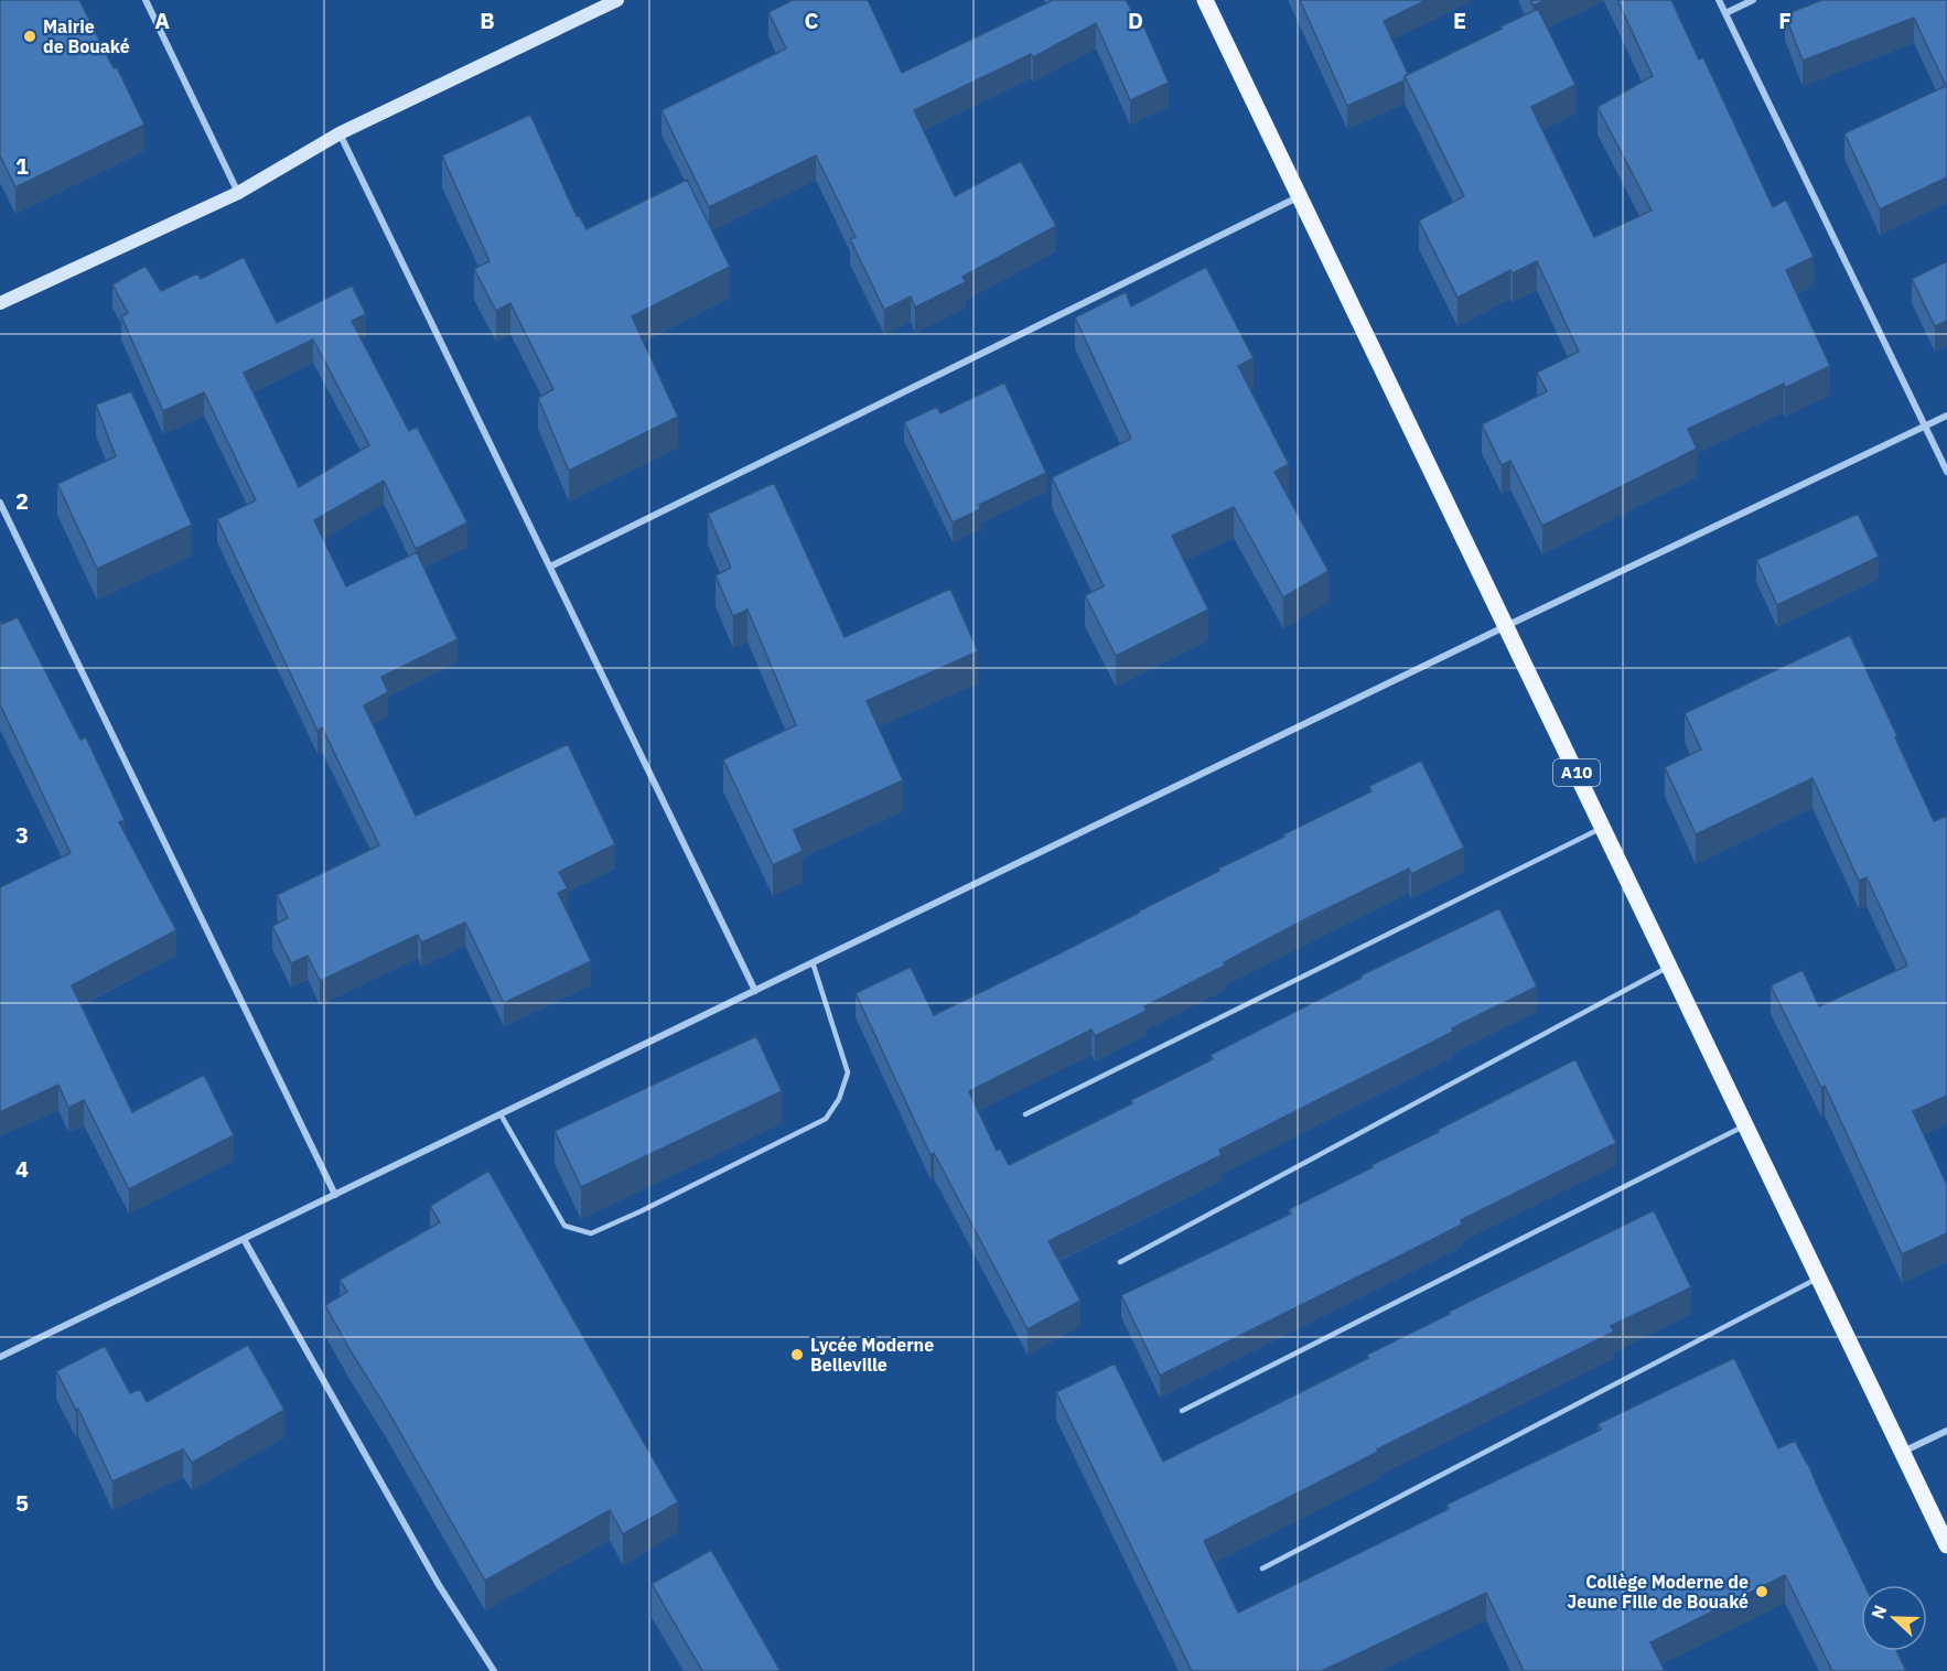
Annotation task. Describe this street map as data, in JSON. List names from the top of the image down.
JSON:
{
  "streets": {
    "main road": ["A10"]
  },
  "places": ["Mairie de Bouaké", "Lycée Moderne Belleville", "Collège Moderne de Jeune Fille de Bouaké"],
  "north": "left",
  "grid": {
    "columns": [
      "A",
      "B",
      "C",
      "D",
      "E",
      "F"
    ],
    "rows": [
      "1",
      "2",
      "3",
      "4",
      "5"
    ]
  }
}
